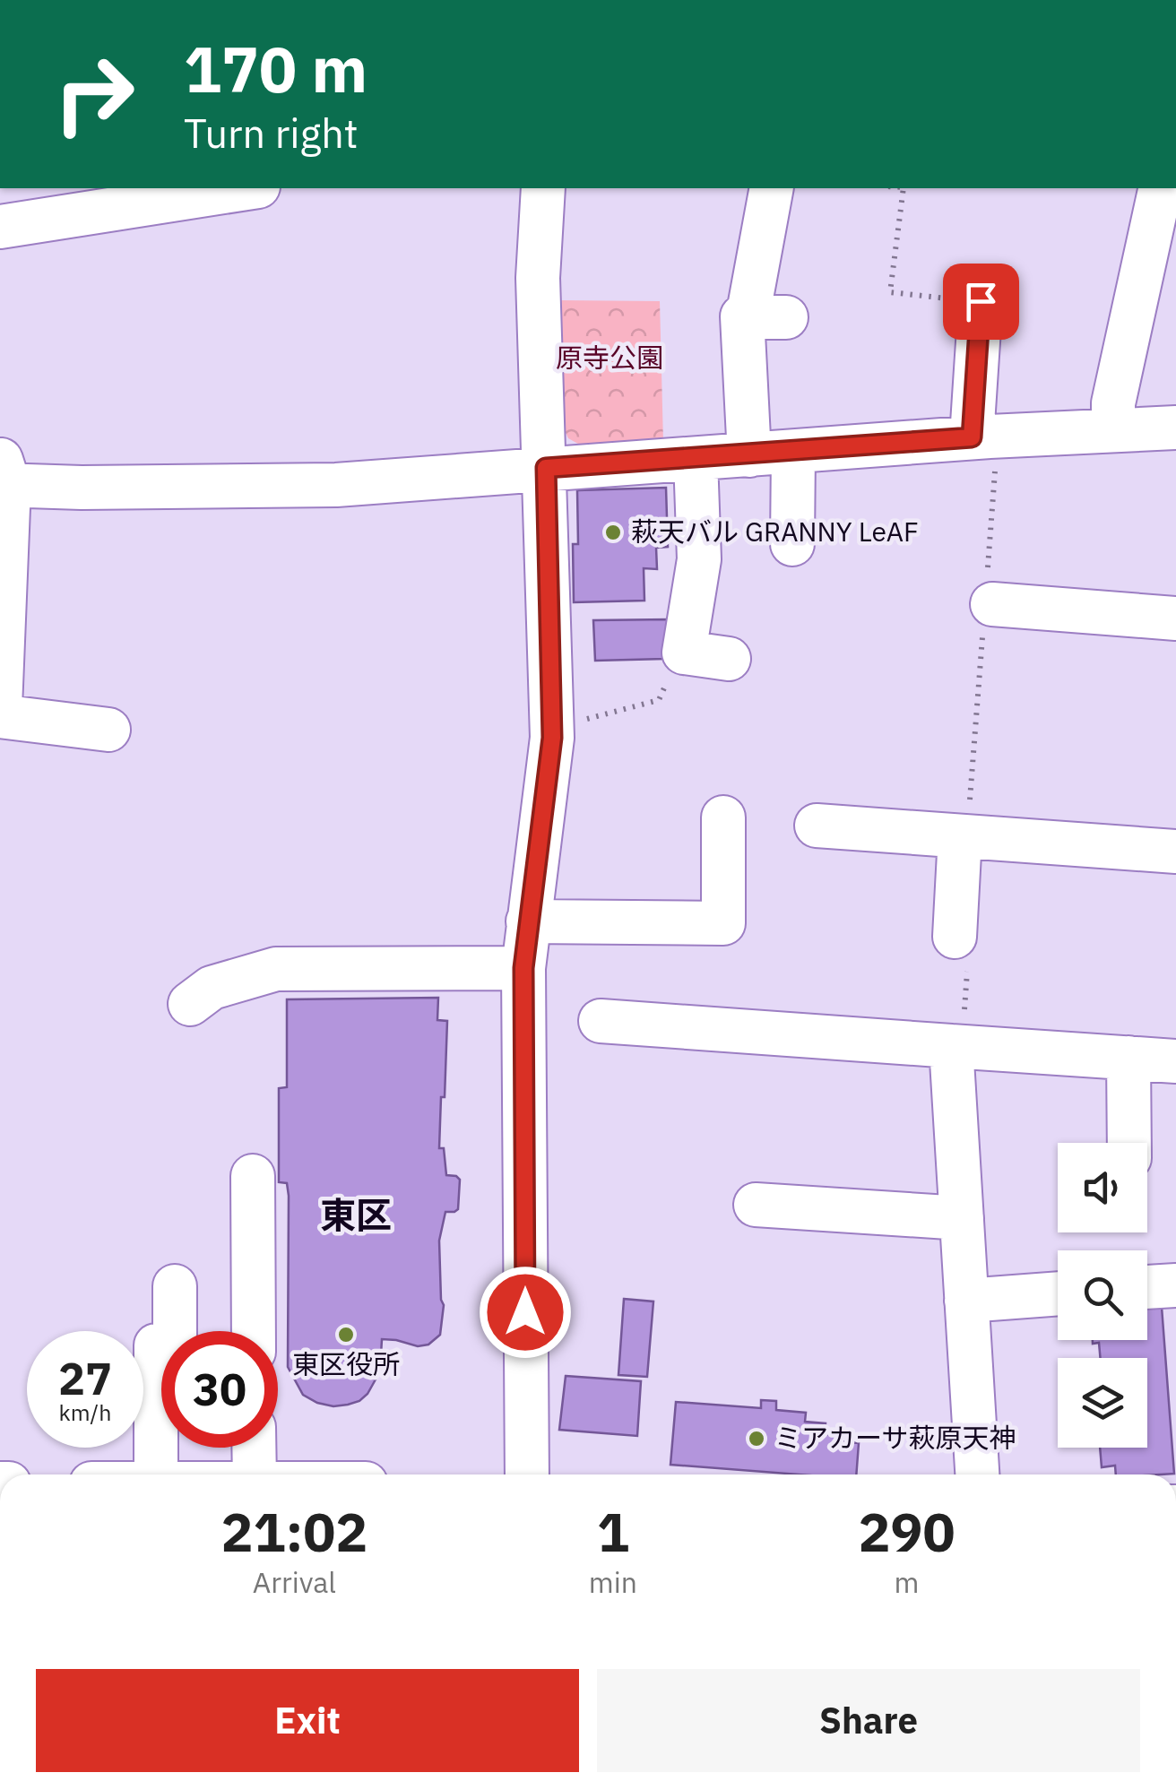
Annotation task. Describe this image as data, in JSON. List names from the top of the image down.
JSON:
{
  "districts": ["東区"],
  "parks": ["原寺公園"],
  "places": ["萩天バル GRANNY LeAF", "東区役所", "ミアカーサ萩原天神"],
  "page": {
    "turn": ["170 m", "Turn right"],
    "speed": "27 km/h",
    "limit": "30",
    "eta": [
      "21:02",
      "Arrival",
      "1",
      "min",
      "290",
      "m"
    ],
    "buttons": ["Exit", "Share"]
  }
}
